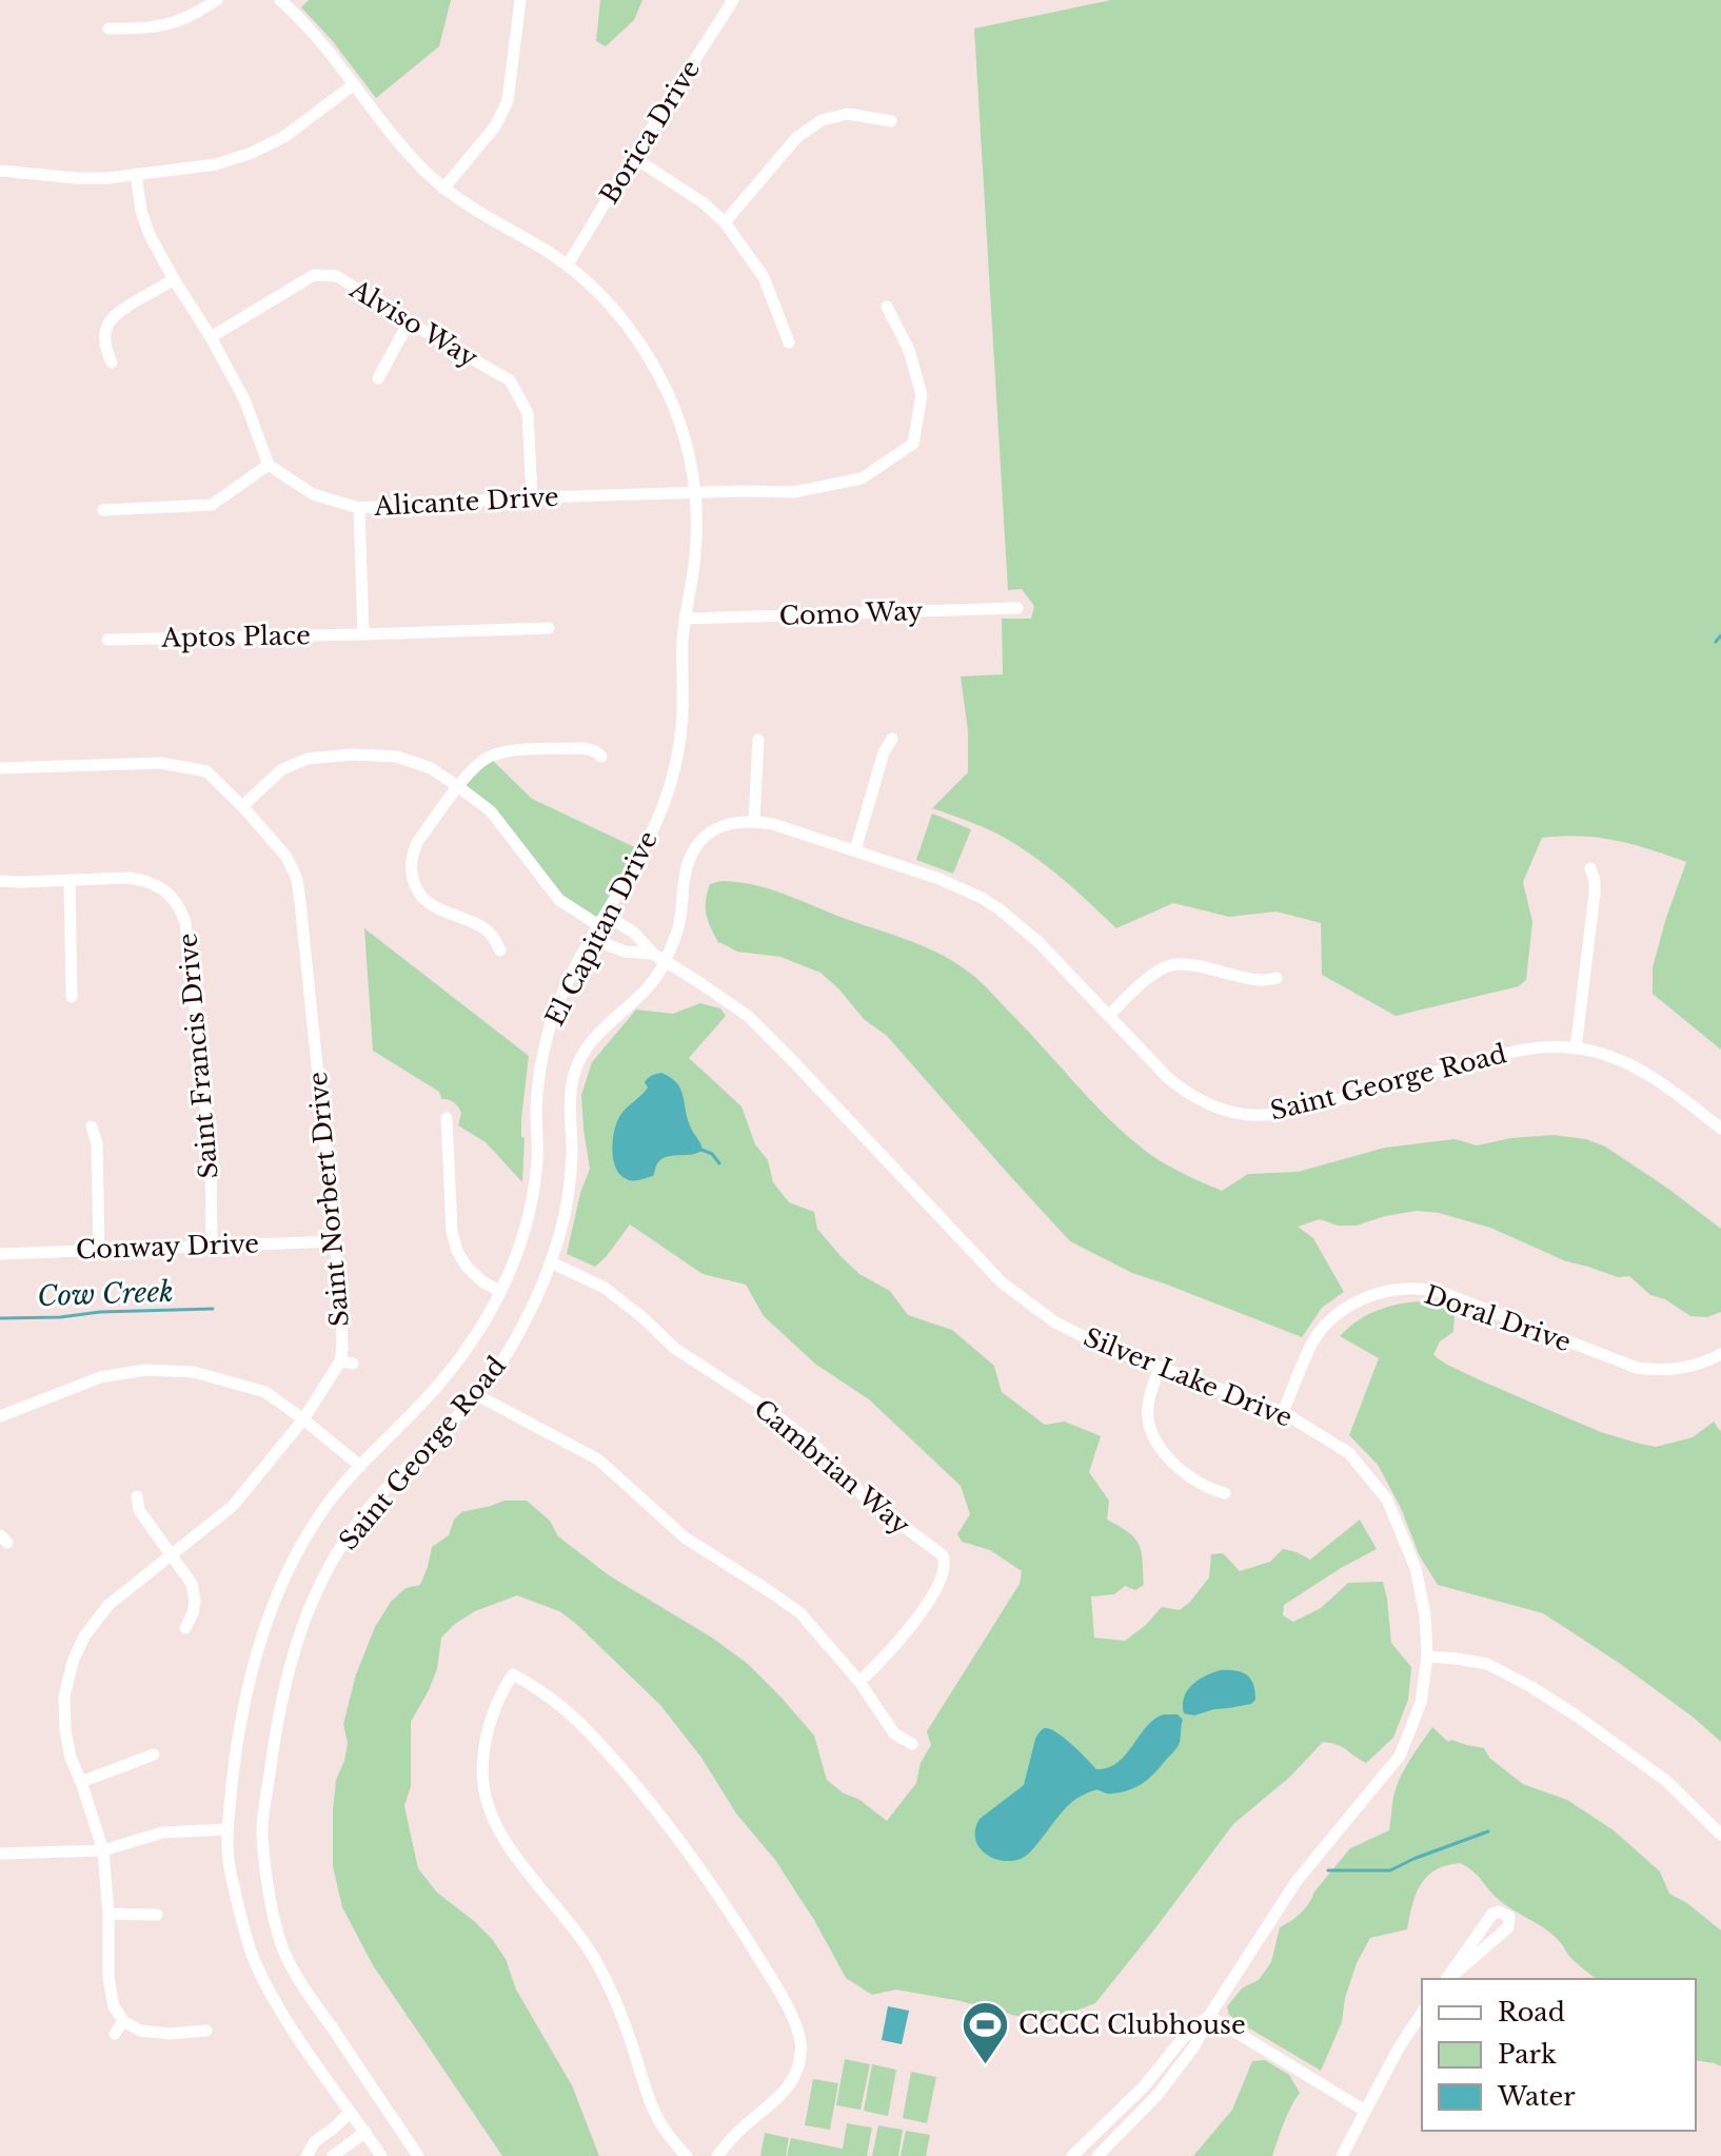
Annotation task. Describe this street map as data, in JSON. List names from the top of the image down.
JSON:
{
  "streets": {
    "street": [
      "Borica Drive",
      "Alviso Way",
      "Alicante Drive",
      "Como Way",
      "Aptos Place",
      "El Capitan Drive",
      "Saint Francis Drive",
      "Saint George Road",
      "Saint Norbert Drive",
      "Conway Drive",
      "Doral Drive",
      "Silver Lake Drive",
      "Cambrian Way"
    ]
  },
  "crossings": [
    ["Borica Drive", "El Capitan Drive"],
    ["Alviso Way", "Alicante Drive"],
    ["Alicante Drive", "El Capitan Drive"],
    ["Como Way", "El Capitan Drive"],
    ["Saint Francis Drive", "Conway Drive"],
    ["Saint George Road", "Silver Lake Drive"],
    ["Saint George Road", "Cambrian Way"],
    ["Saint Norbert Drive", "Conway Drive"],
    ["Doral Drive", "Silver Lake Drive"]
  ],
  "water": ["Cow Creek"],
  "places": {
    "sports": ["CCCC Clubhouse"]
  },
  "legend": ["Road", "Park", "Water"]
}
